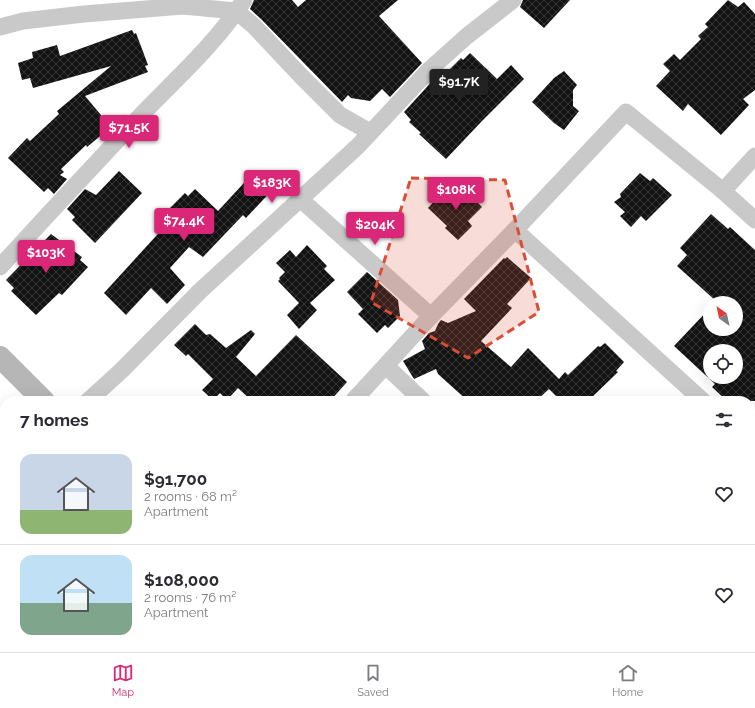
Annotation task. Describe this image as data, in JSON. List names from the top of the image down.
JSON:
{
  "north": "top left",
  "page": {
    "price": [
      "$91.7K",
      "$71.5K",
      "$183K",
      "$108K",
      "$74.4K",
      "$204K",
      "$103K"
    ],
    "heading": "7 homes",
    "list": [
      {
        "name": "$91,700",
        "note": "2 rooms · 68 m² · Apartment"
      },
      {
        "name": "$108,000",
        "note": "2 rooms · 76 m² · Apartment"
      }
    ],
    "tabs": ["Map", "Saved", "Home"]
  }
}
